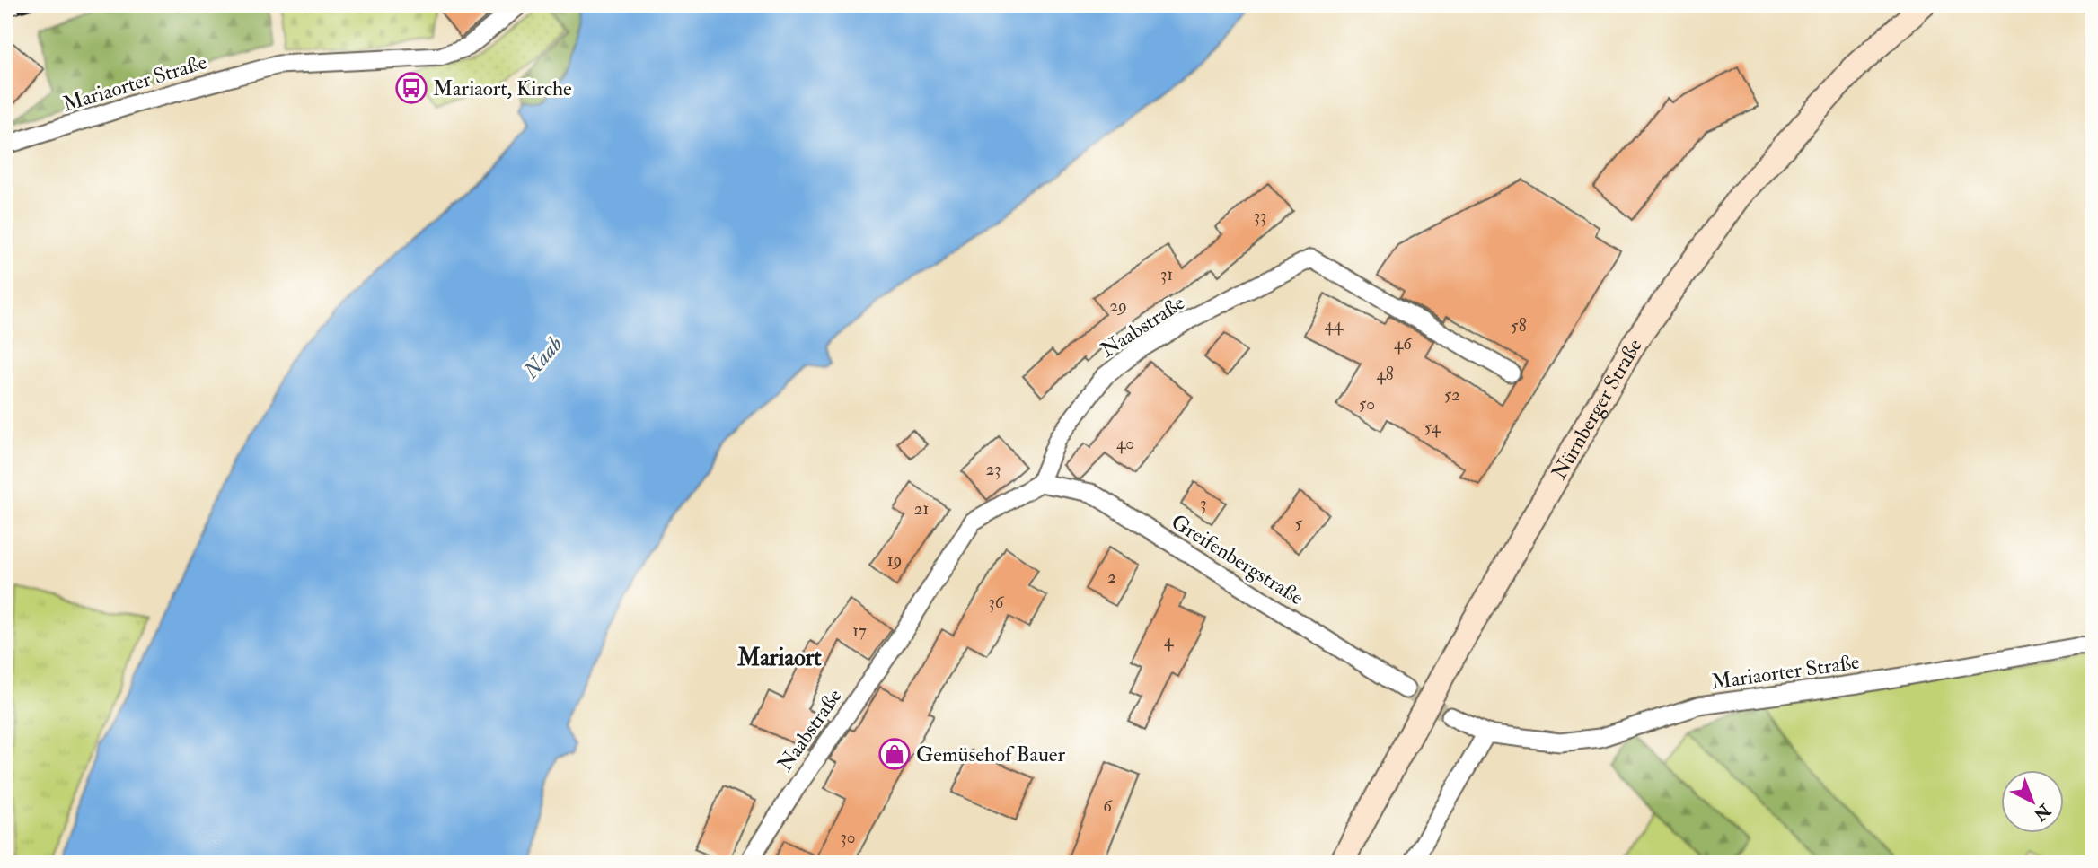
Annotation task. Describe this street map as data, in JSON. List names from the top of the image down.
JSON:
{
  "streets": {
    "main road": ["Nürnberger Straße"],
    "street": ["Mariaorter Straße", "Naabstraße", "Greifenbergstraße"]
  },
  "crossings": [
    ["Naabstraße", "Greifenbergstraße"]
  ],
  "districts": ["Mariaort"],
  "water": ["Naab"],
  "places": {
    "bus stop": ["Mariaort, Kirche"],
    "shop": ["Gemüsehof Bauer"]
  },
  "house_numbers": [
    "33",
    "31",
    "29",
    "44",
    "58",
    "46",
    "48",
    "52",
    "50",
    "54",
    "40",
    "23",
    "3",
    "21",
    "5",
    "19",
    "2",
    "36",
    "17",
    "4",
    "6",
    "30"
  ],
  "north": "bottom right"
}
